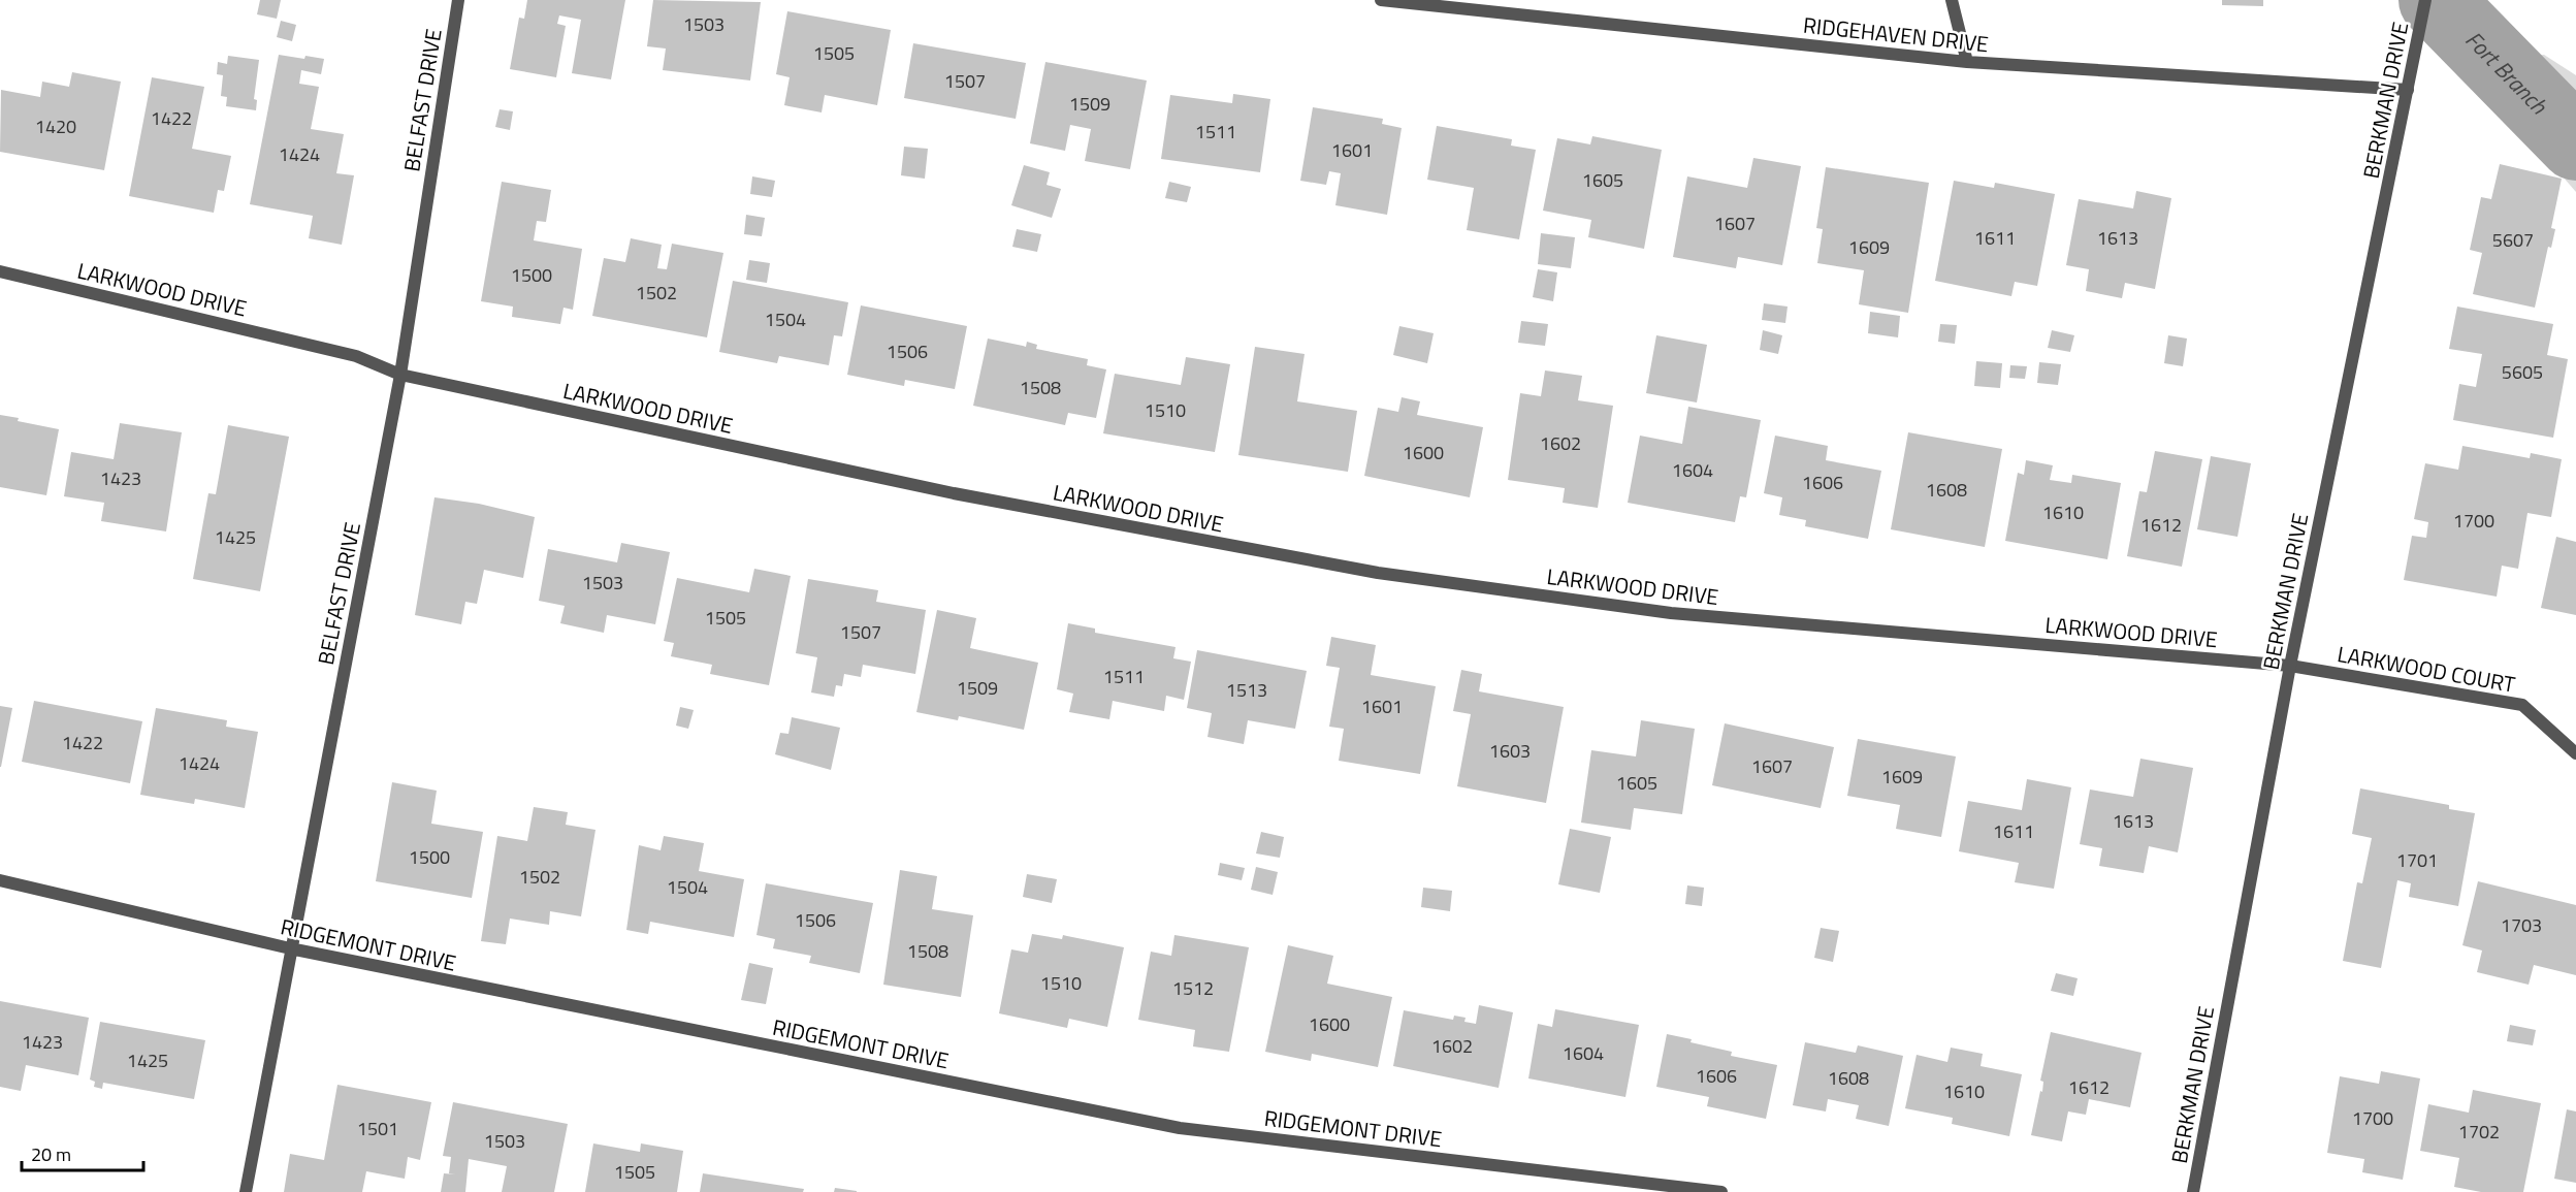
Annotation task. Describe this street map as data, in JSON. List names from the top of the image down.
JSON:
{
  "streets": {
    "street": [
      "RIDGEHAVEN DRIVE",
      "BELFAST DRIVE",
      "BERKMAN DRIVE",
      "LARKWOOD DRIVE",
      "LARKWOOD COURT",
      "RIDGEMONT DRIVE"
    ]
  },
  "crossings": [
    ["RIDGEHAVEN DRIVE", "BERKMAN DRIVE"],
    ["BELFAST DRIVE", "LARKWOOD DRIVE"],
    ["BELFAST DRIVE", "RIDGEMONT DRIVE"],
    ["BERKMAN DRIVE", "LARKWOOD DRIVE"],
    ["BERKMAN DRIVE", "LARKWOOD COURT"],
    ["LARKWOOD DRIVE", "LARKWOOD COURT"]
  ],
  "water": ["Fort Branch"],
  "house_numbers": [
    "1503",
    "1505",
    "1507",
    "1509",
    "1422",
    "1420",
    "1511",
    "1601",
    "1424",
    "1605",
    "1607",
    "1611",
    "1613",
    "5607",
    "1609",
    "1500",
    "1502",
    "1504",
    "1506",
    "5605",
    "1508",
    "1510",
    "1602",
    "1600",
    "1604",
    "1423",
    "1606",
    "1608",
    "1610",
    "1700",
    "1612",
    "1425",
    "1503",
    "1505",
    "1507",
    "1511",
    "1509",
    "1513",
    "1601",
    "1422",
    "1603",
    "1424",
    "1607",
    "1609",
    "1605",
    "1613",
    "1611",
    "1500",
    "1701",
    "1502",
    "1504",
    "1506",
    "1703",
    "1508",
    "1510",
    "1512",
    "1600",
    "1423",
    "1602",
    "1604",
    "1425",
    "1606",
    "1608",
    "1612",
    "1610",
    "1700",
    "1501",
    "1702",
    "1503",
    "1505"
  ],
  "scale_bar": "20 m"
}
